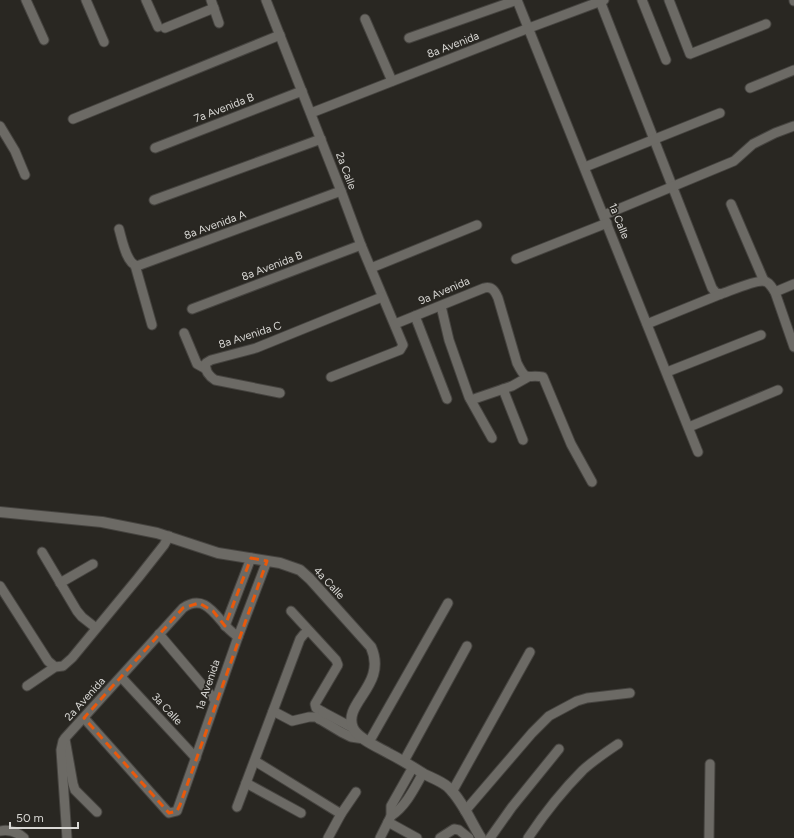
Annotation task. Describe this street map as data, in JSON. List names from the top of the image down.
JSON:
{
  "streets": {
    "street": [
      "8a Avenida",
      "7a Avenida B",
      "2a Calle",
      "1a Calle",
      "8a Avenida A",
      "8a Avenida B",
      "9a Avenida",
      "8a Avenida C",
      "4a Calle",
      "1a Avenida",
      "2a Avenida",
      "3a Calle"
    ]
  },
  "crossings": [
    ["8a Avenida", "2a Calle"],
    ["8a Avenida", "1a Calle"],
    ["7a Avenida B", "2a Calle"],
    ["2a Calle", "8a Avenida A"],
    ["2a Calle", "8a Avenida B"],
    ["2a Calle", "9a Avenida"],
    ["2a Calle", "8a Avenida C"],
    ["4a Calle", "1a Avenida"],
    ["1a Avenida", "2a Avenida"],
    ["1a Avenida", "3a Calle"],
    ["2a Avenida", "3a Calle"]
  ],
  "scale_bar": "50 m"
}
